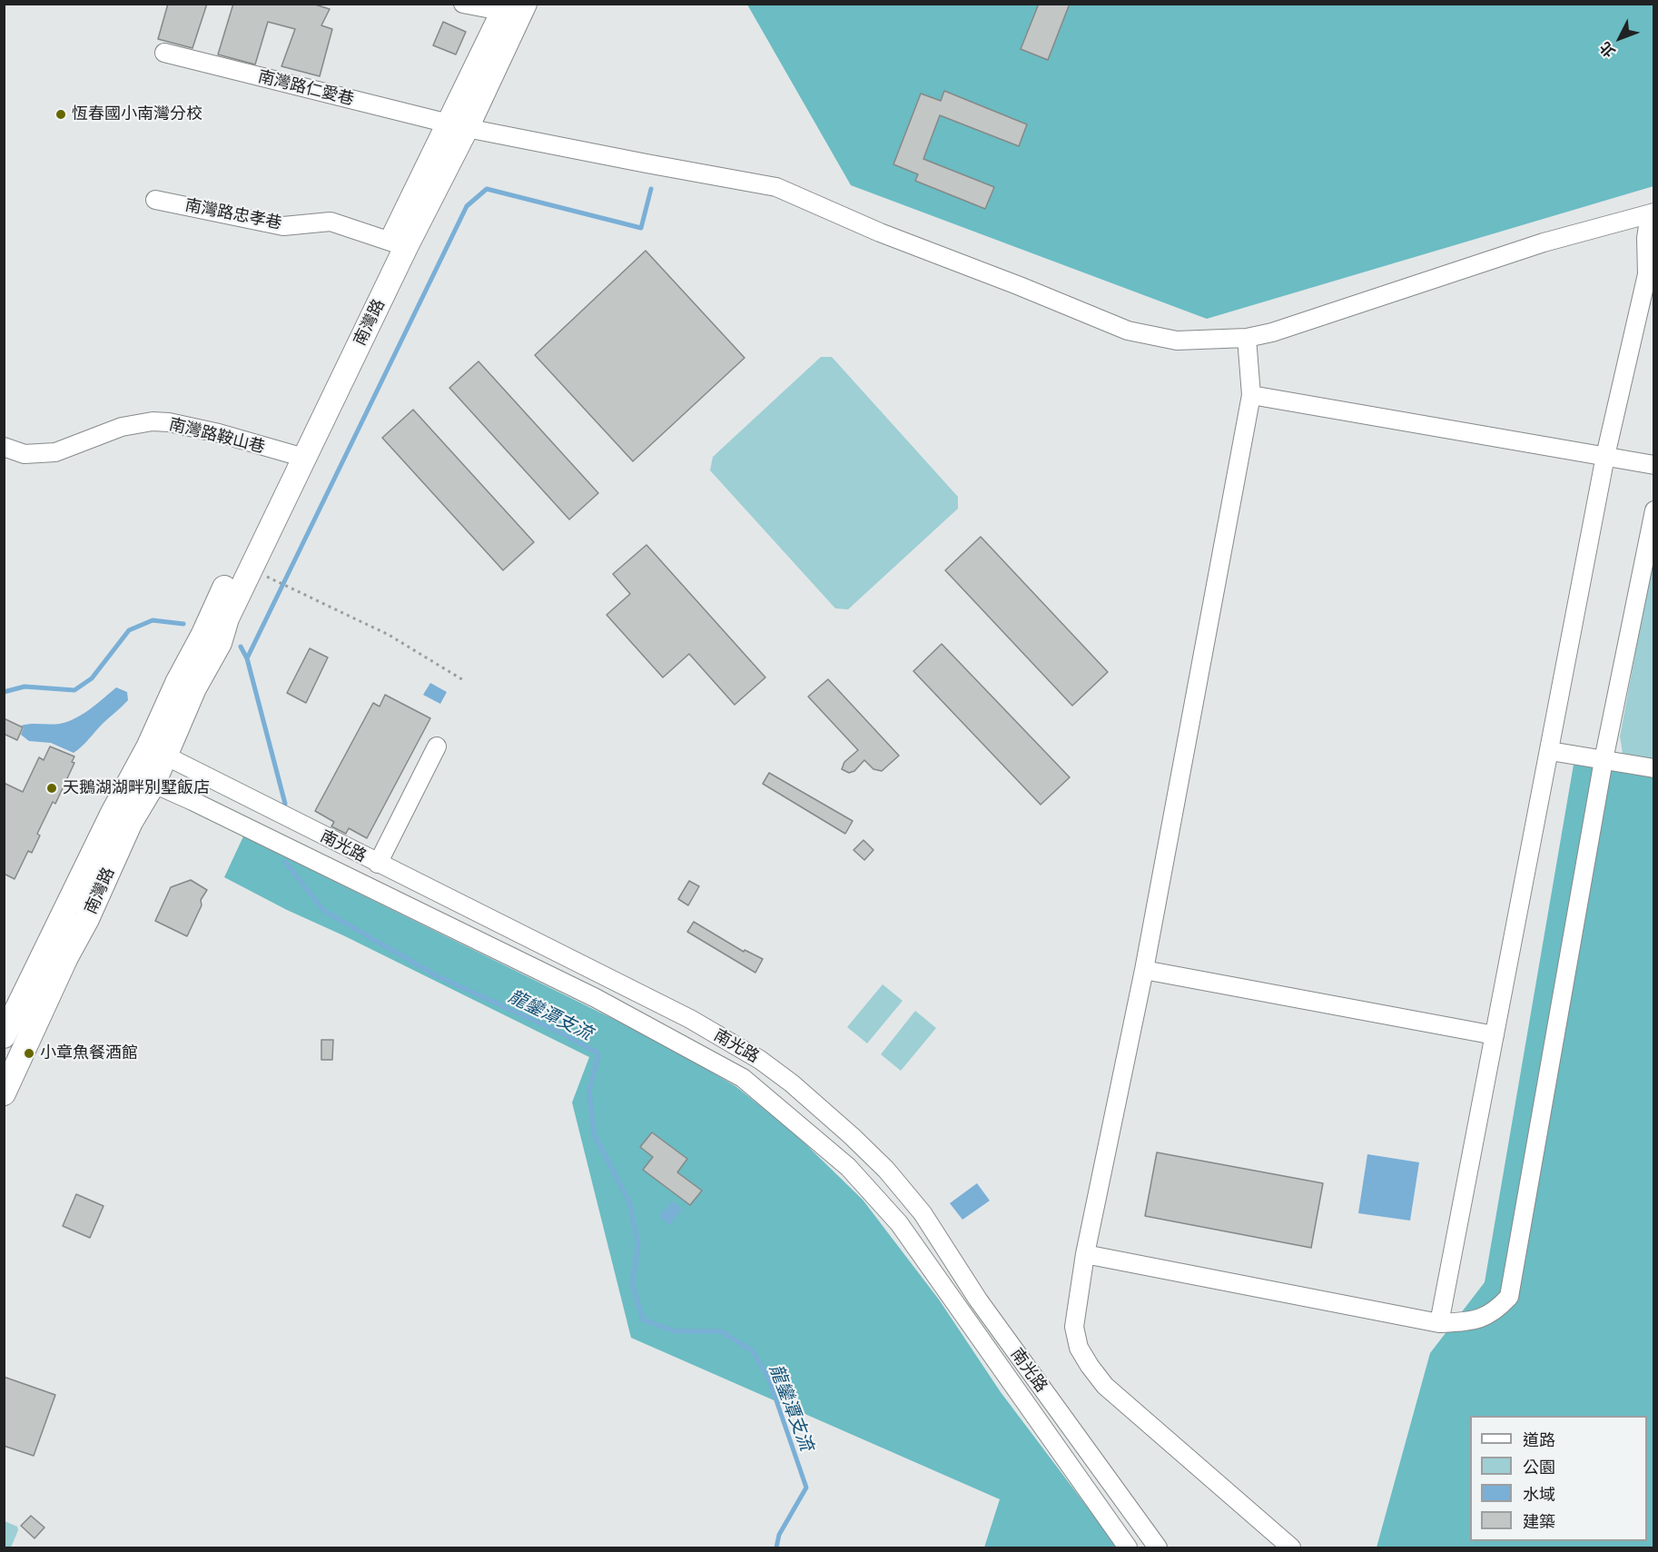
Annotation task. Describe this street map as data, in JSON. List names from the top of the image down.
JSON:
{
  "streets": {
    "main road": ["南灣路"],
    "street": [
      "南灣路仁愛巷",
      "南灣路忠孝巷",
      "南灣路鞍山巷",
      "南光路"
    ]
  },
  "crossings": [
    ["南灣路仁愛巷", "南灣路"],
    ["南灣路忠孝巷", "南灣路"],
    ["南灣路", "南灣路鞍山巷"],
    ["南灣路", "南光路"]
  ],
  "water": ["龍鑾潭支流"],
  "places": ["恆春國小南灣分校", "天鵝湖湖畔別墅飯店", "小章魚餐酒館"],
  "legend": [
    "道路",
    "公園",
    "水域",
    "建築"
  ],
  "north": "bottom left"
}
